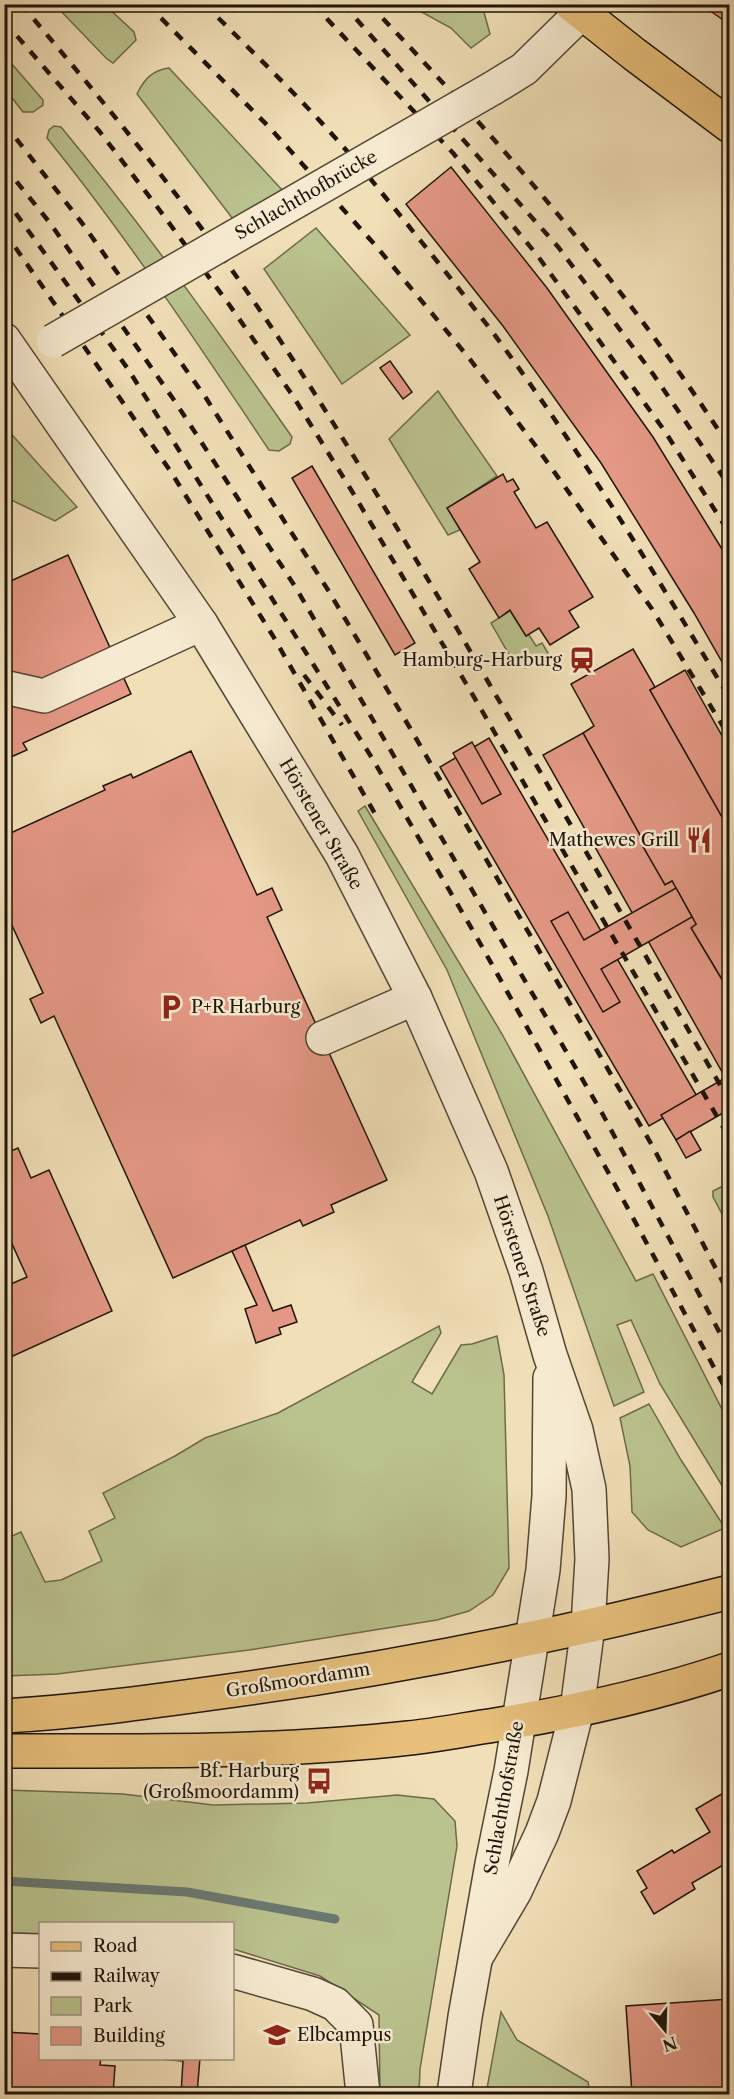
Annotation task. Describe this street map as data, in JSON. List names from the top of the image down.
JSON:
{
  "streets": {
    "main road": ["Großmoordamm"],
    "street": ["Schlachthofbrücke", "Hörstener Straße", "Schlachthofstraße"]
  },
  "crossings": [
    ["Schlachthofbrücke", "Hörstener Straße"],
    ["Hörstener Straße", "Großmoordamm"],
    ["Hörstener Straße", "Schlachthofstraße"],
    ["Großmoordamm", "Schlachthofstraße"]
  ],
  "places": {
    "station": ["Hamburg-Harburg"],
    "restaurant": ["Mathewes Grill"],
    "parking": ["P+R Harburg"],
    "bus stop": ["Bf. Harburg (Großmoordamm)"],
    "school or university": ["Elbcampus"]
  },
  "legend": [
    "Road",
    "Railway",
    "Park",
    "Building"
  ],
  "north": "bottom"
}
